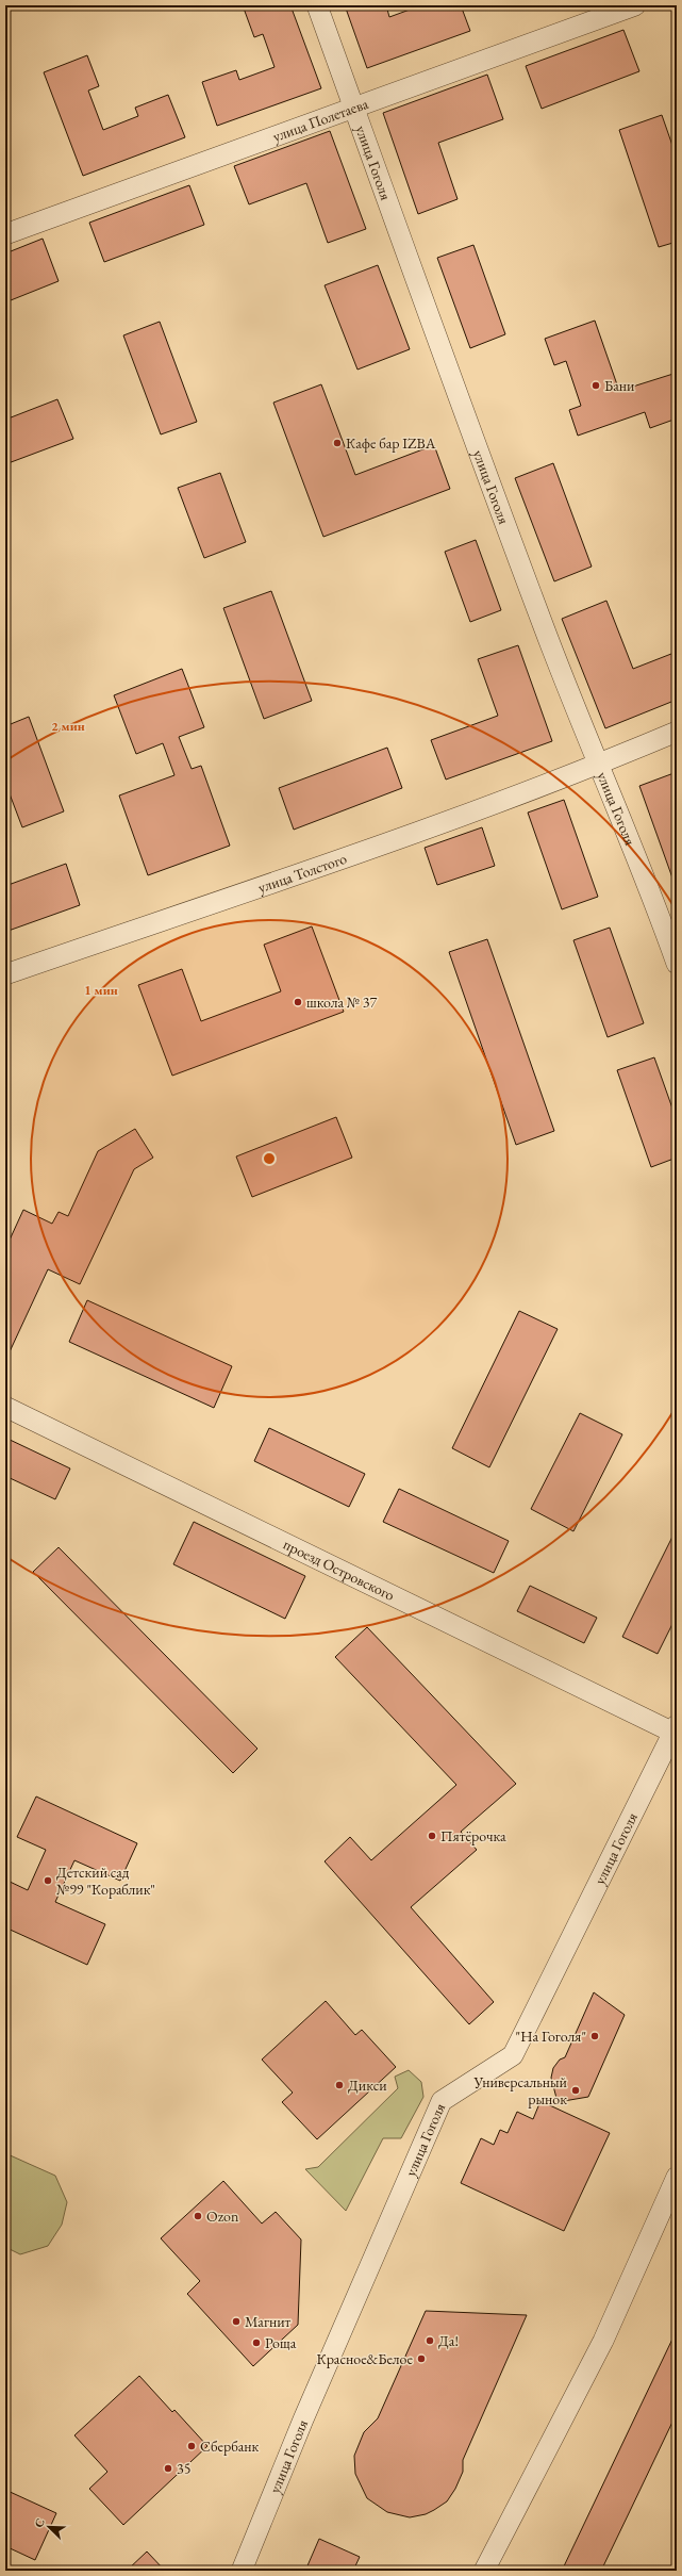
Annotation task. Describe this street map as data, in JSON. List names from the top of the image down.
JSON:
{
  "streets": {
    "street": [
      "улица Полетаева",
      "улица Гоголя",
      "улица Толстого",
      "проезд Островского"
    ]
  },
  "crossings": [
    ["улица Полетаева", "улица Гоголя"],
    ["улица Гоголя", "улица Толстого"],
    ["улица Гоголя", "проезд Островского"]
  ],
  "places": [
    "Бани",
    "Кафе бар IZBA",
    "школа № 37",
    "Пятёрочка",
    "Детский сад №99 \"Кораблик\"",
    "\"На Гоголя\"",
    "Дикси",
    "Универсальный рынок",
    "Ozon",
    "Магнит",
    "Да!",
    "Роща",
    "Красное&Белое",
    "Сбербанк",
    "35"
  ],
  "north": "top left",
  "rings": ["2 мин", "1 мин"]
}
